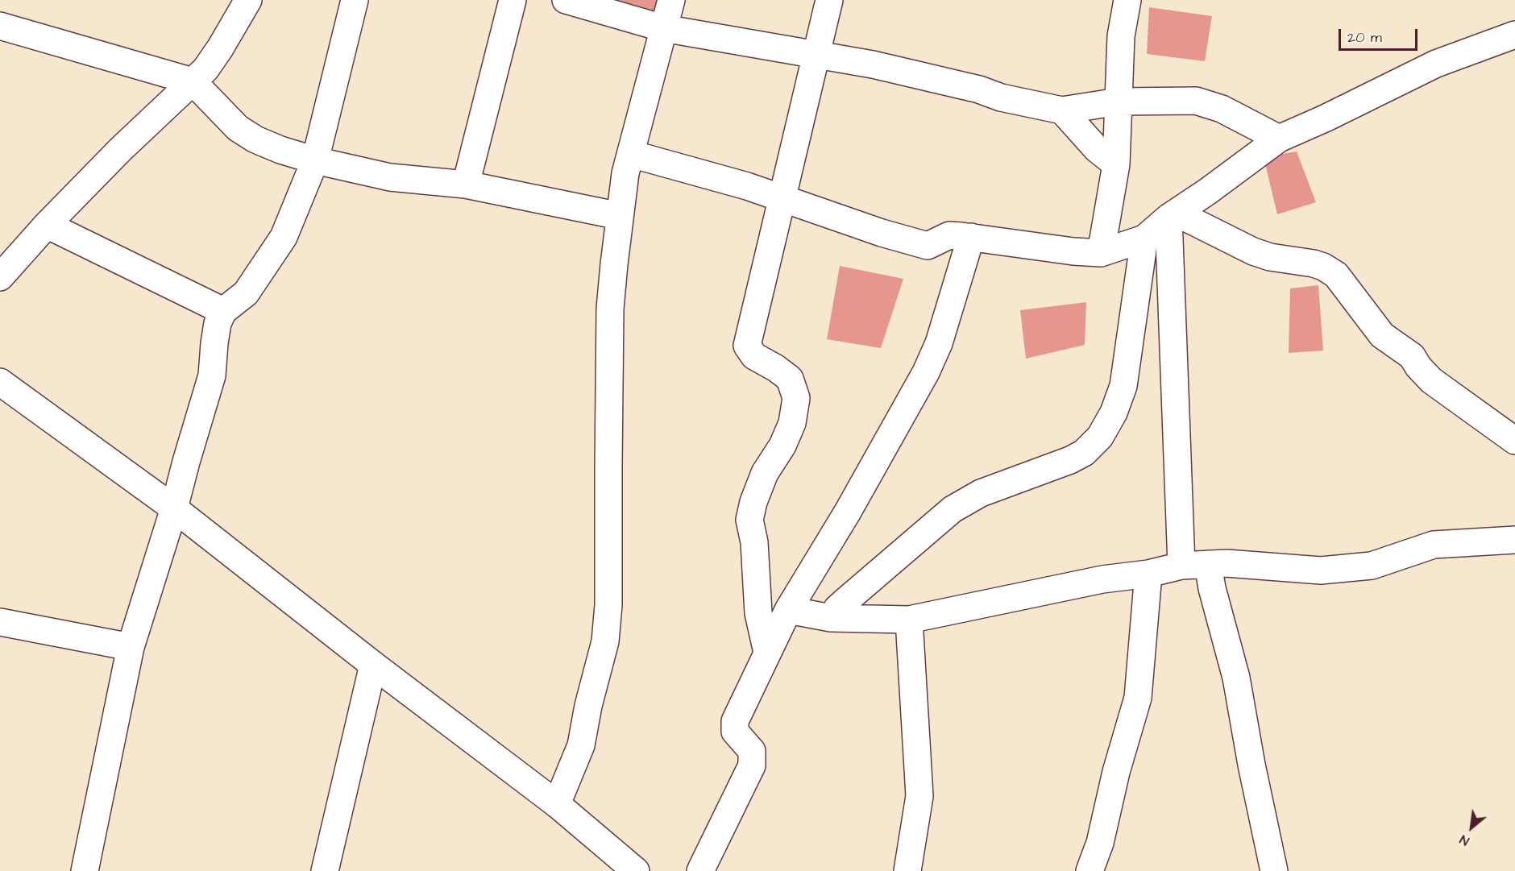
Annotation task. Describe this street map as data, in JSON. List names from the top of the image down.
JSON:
{
  "scale_bar": "20 m",
  "north": "bottom left"
}
